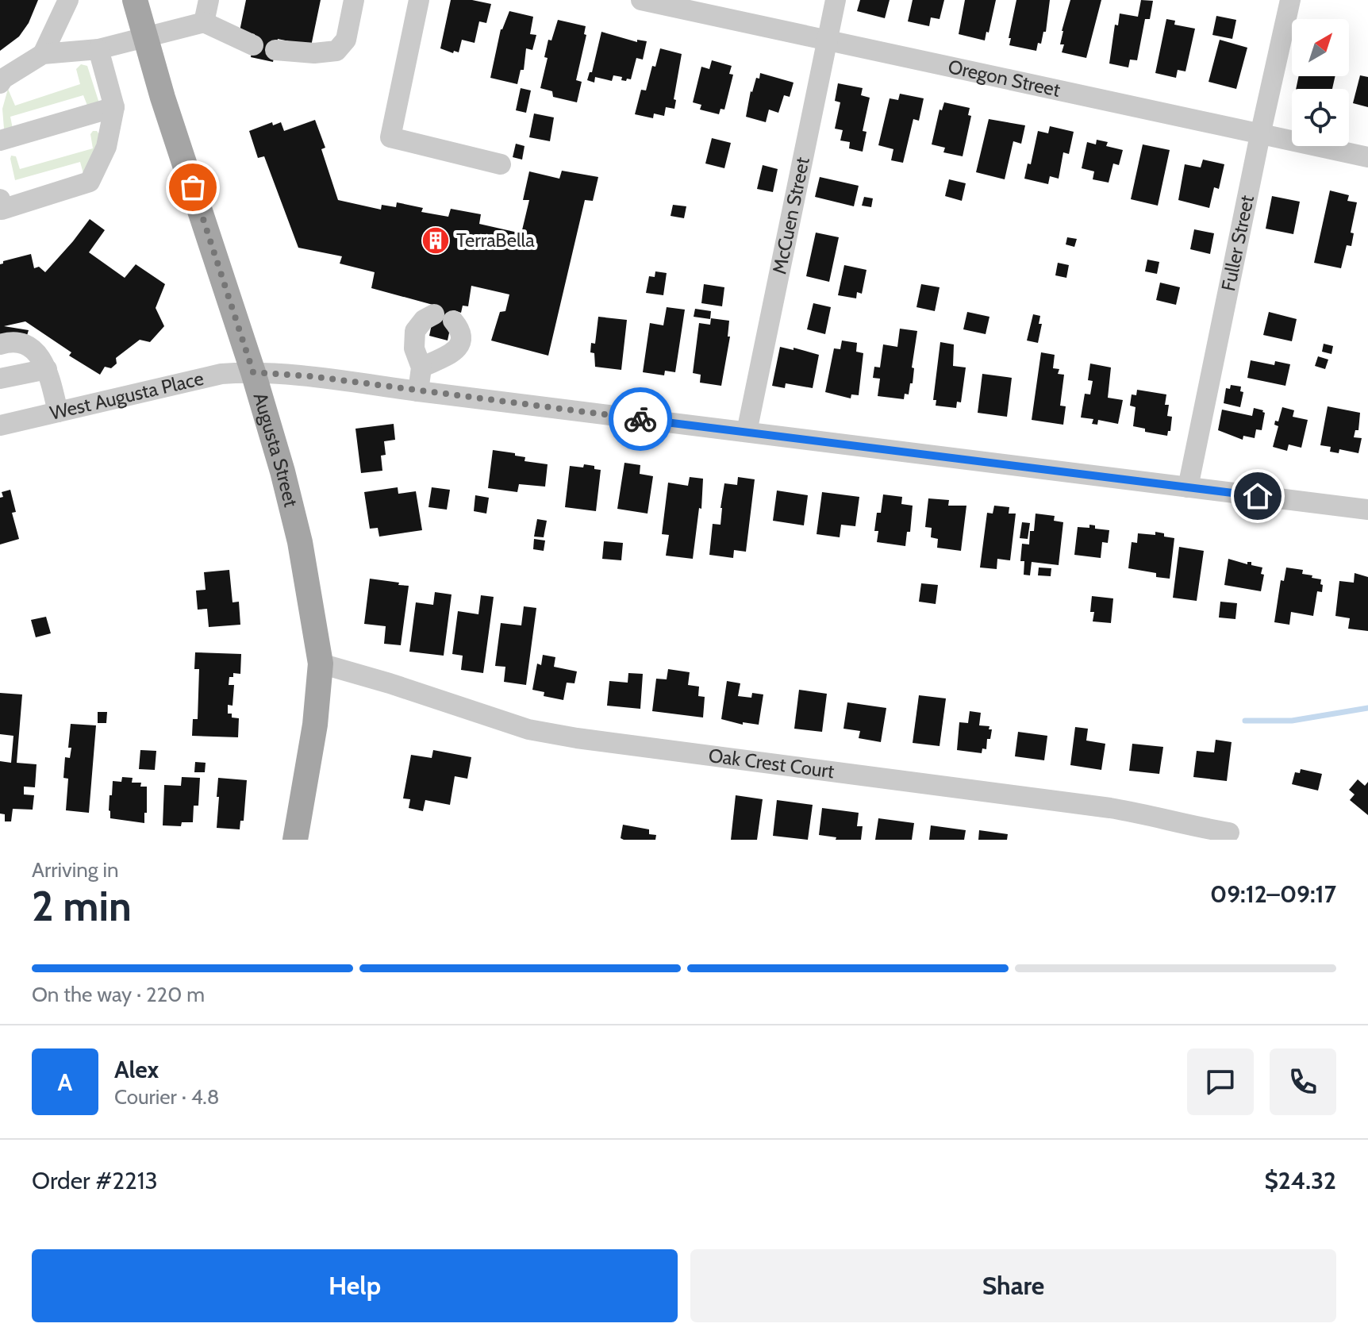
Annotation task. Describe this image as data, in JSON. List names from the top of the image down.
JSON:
{
  "streets": {
    "main road": ["Augusta Street"],
    "street": [
      "Oregon Street",
      "McCuen Street",
      "Fuller Street",
      "West Augusta Place",
      "Oak Crest Court"
    ]
  },
  "crossings": [
    ["Oregon Street", "McCuen Street"],
    ["Oregon Street", "Fuller Street"],
    ["McCuen Street", "West Augusta Place"],
    ["Fuller Street", "West Augusta Place"],
    ["West Augusta Place", "Augusta Street"],
    ["Augusta Street", "Oak Crest Court"]
  ],
  "places": {
    "building": ["TerraBella"]
  },
  "north": "top right",
  "page": {
    "heading": ["2 min", "Arriving in", "09:12–09:17"],
    "panel": [
      "Alex",
      "Courier · 4.8",
      "Order #2213",
      "$24.32"
    ],
    "bar": "On the way · 220 m",
    "round": "A",
    "buttons": ["Help", "Share"]
  }
}
